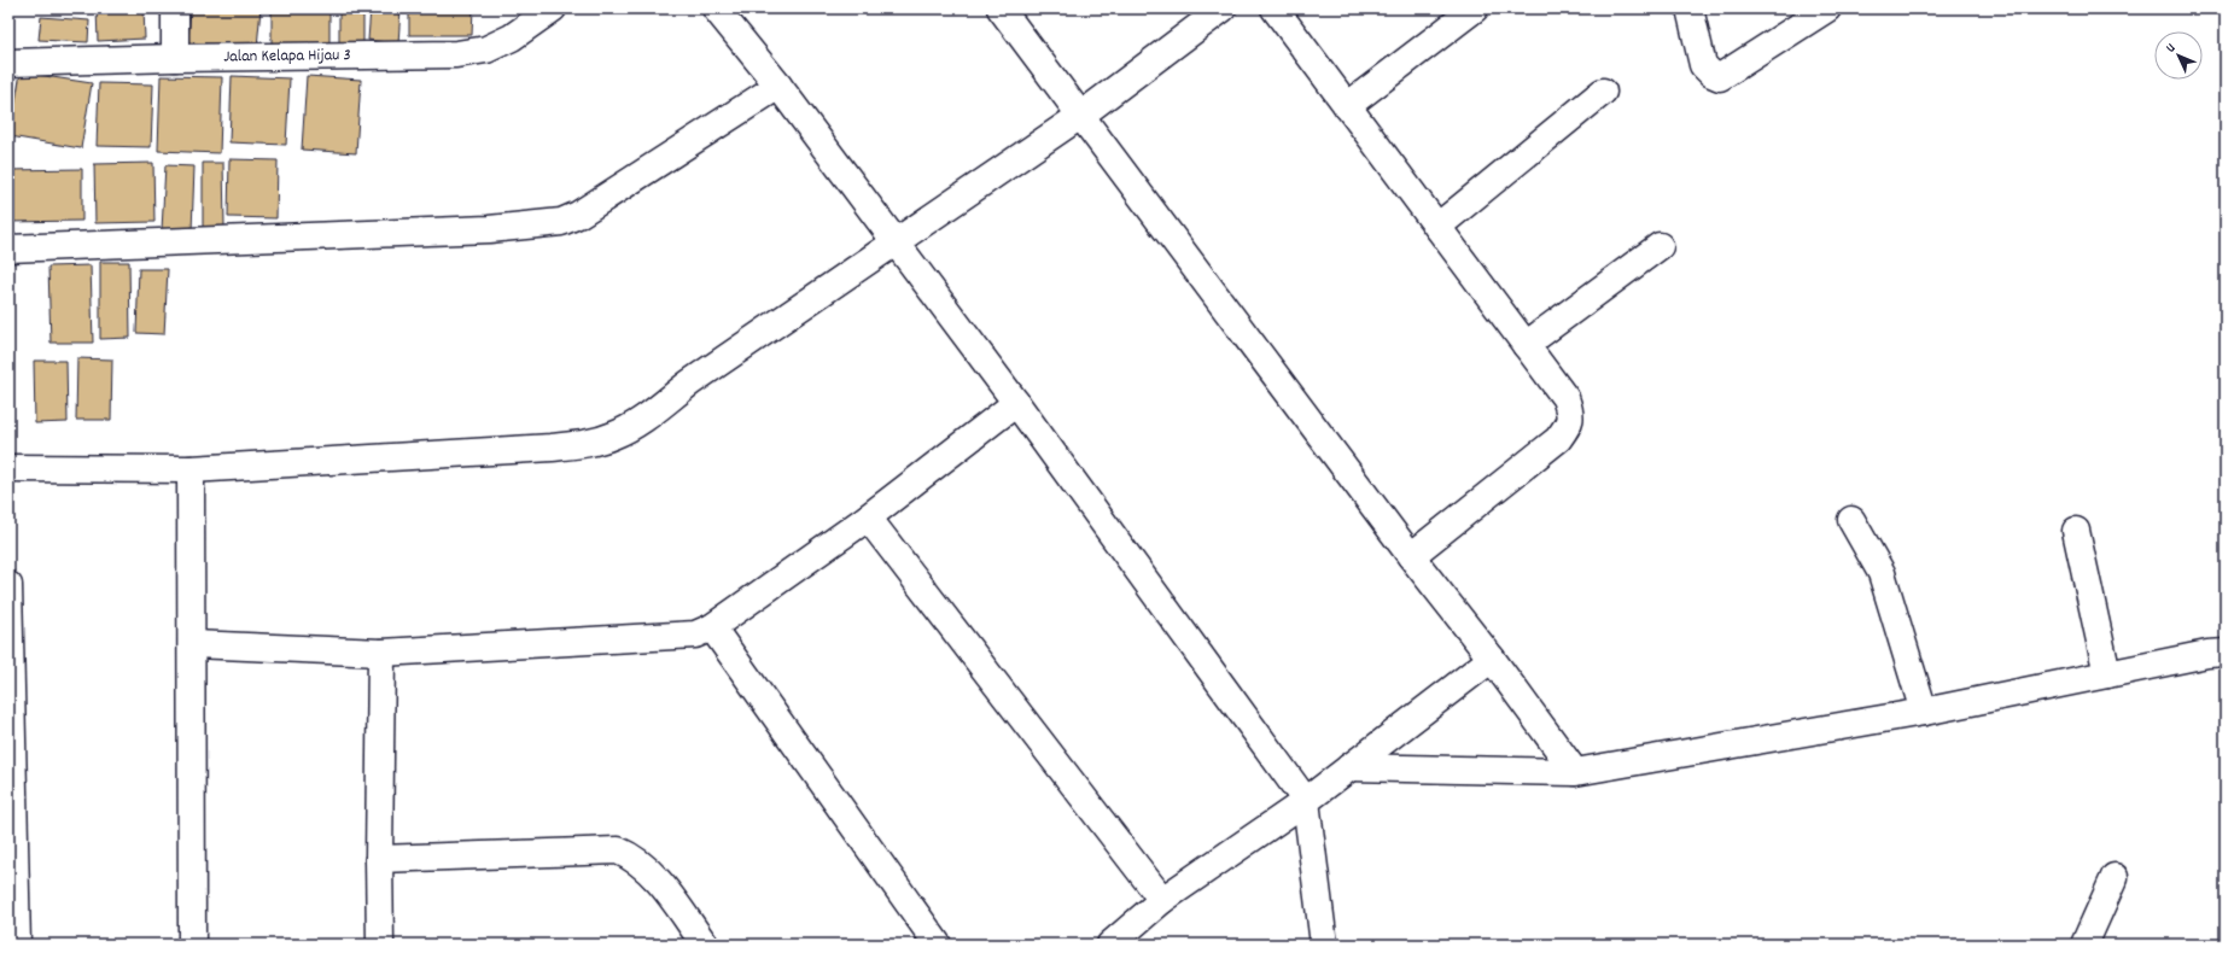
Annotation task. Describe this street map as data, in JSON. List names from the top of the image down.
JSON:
{
  "streets": {
    "street": ["Jalan Kelapa Hijau 3"]
  },
  "north": "top left"
}
